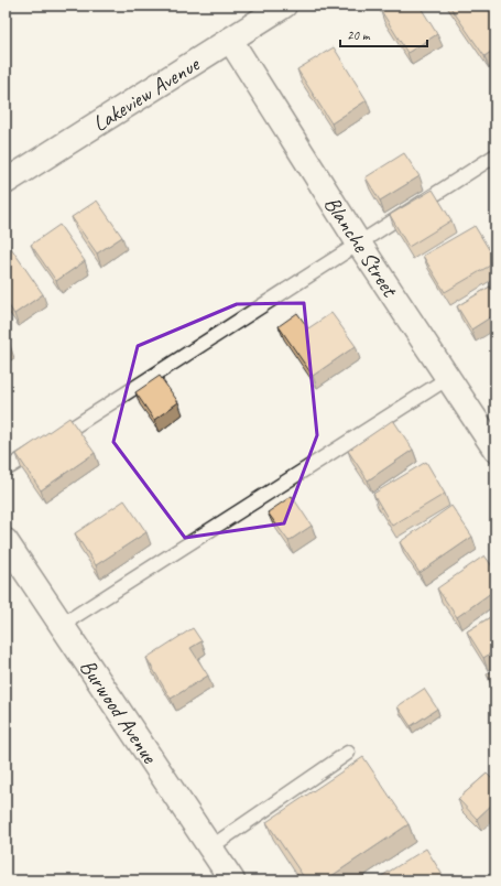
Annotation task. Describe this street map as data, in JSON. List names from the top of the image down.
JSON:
{
  "streets": {
    "street": ["Lakeview Avenue", "Blanche Street", "Burwood Avenue"]
  },
  "crossings": [
    ["Lakeview Avenue", "Blanche Street"]
  ],
  "scale_bar": "20 m"
}
